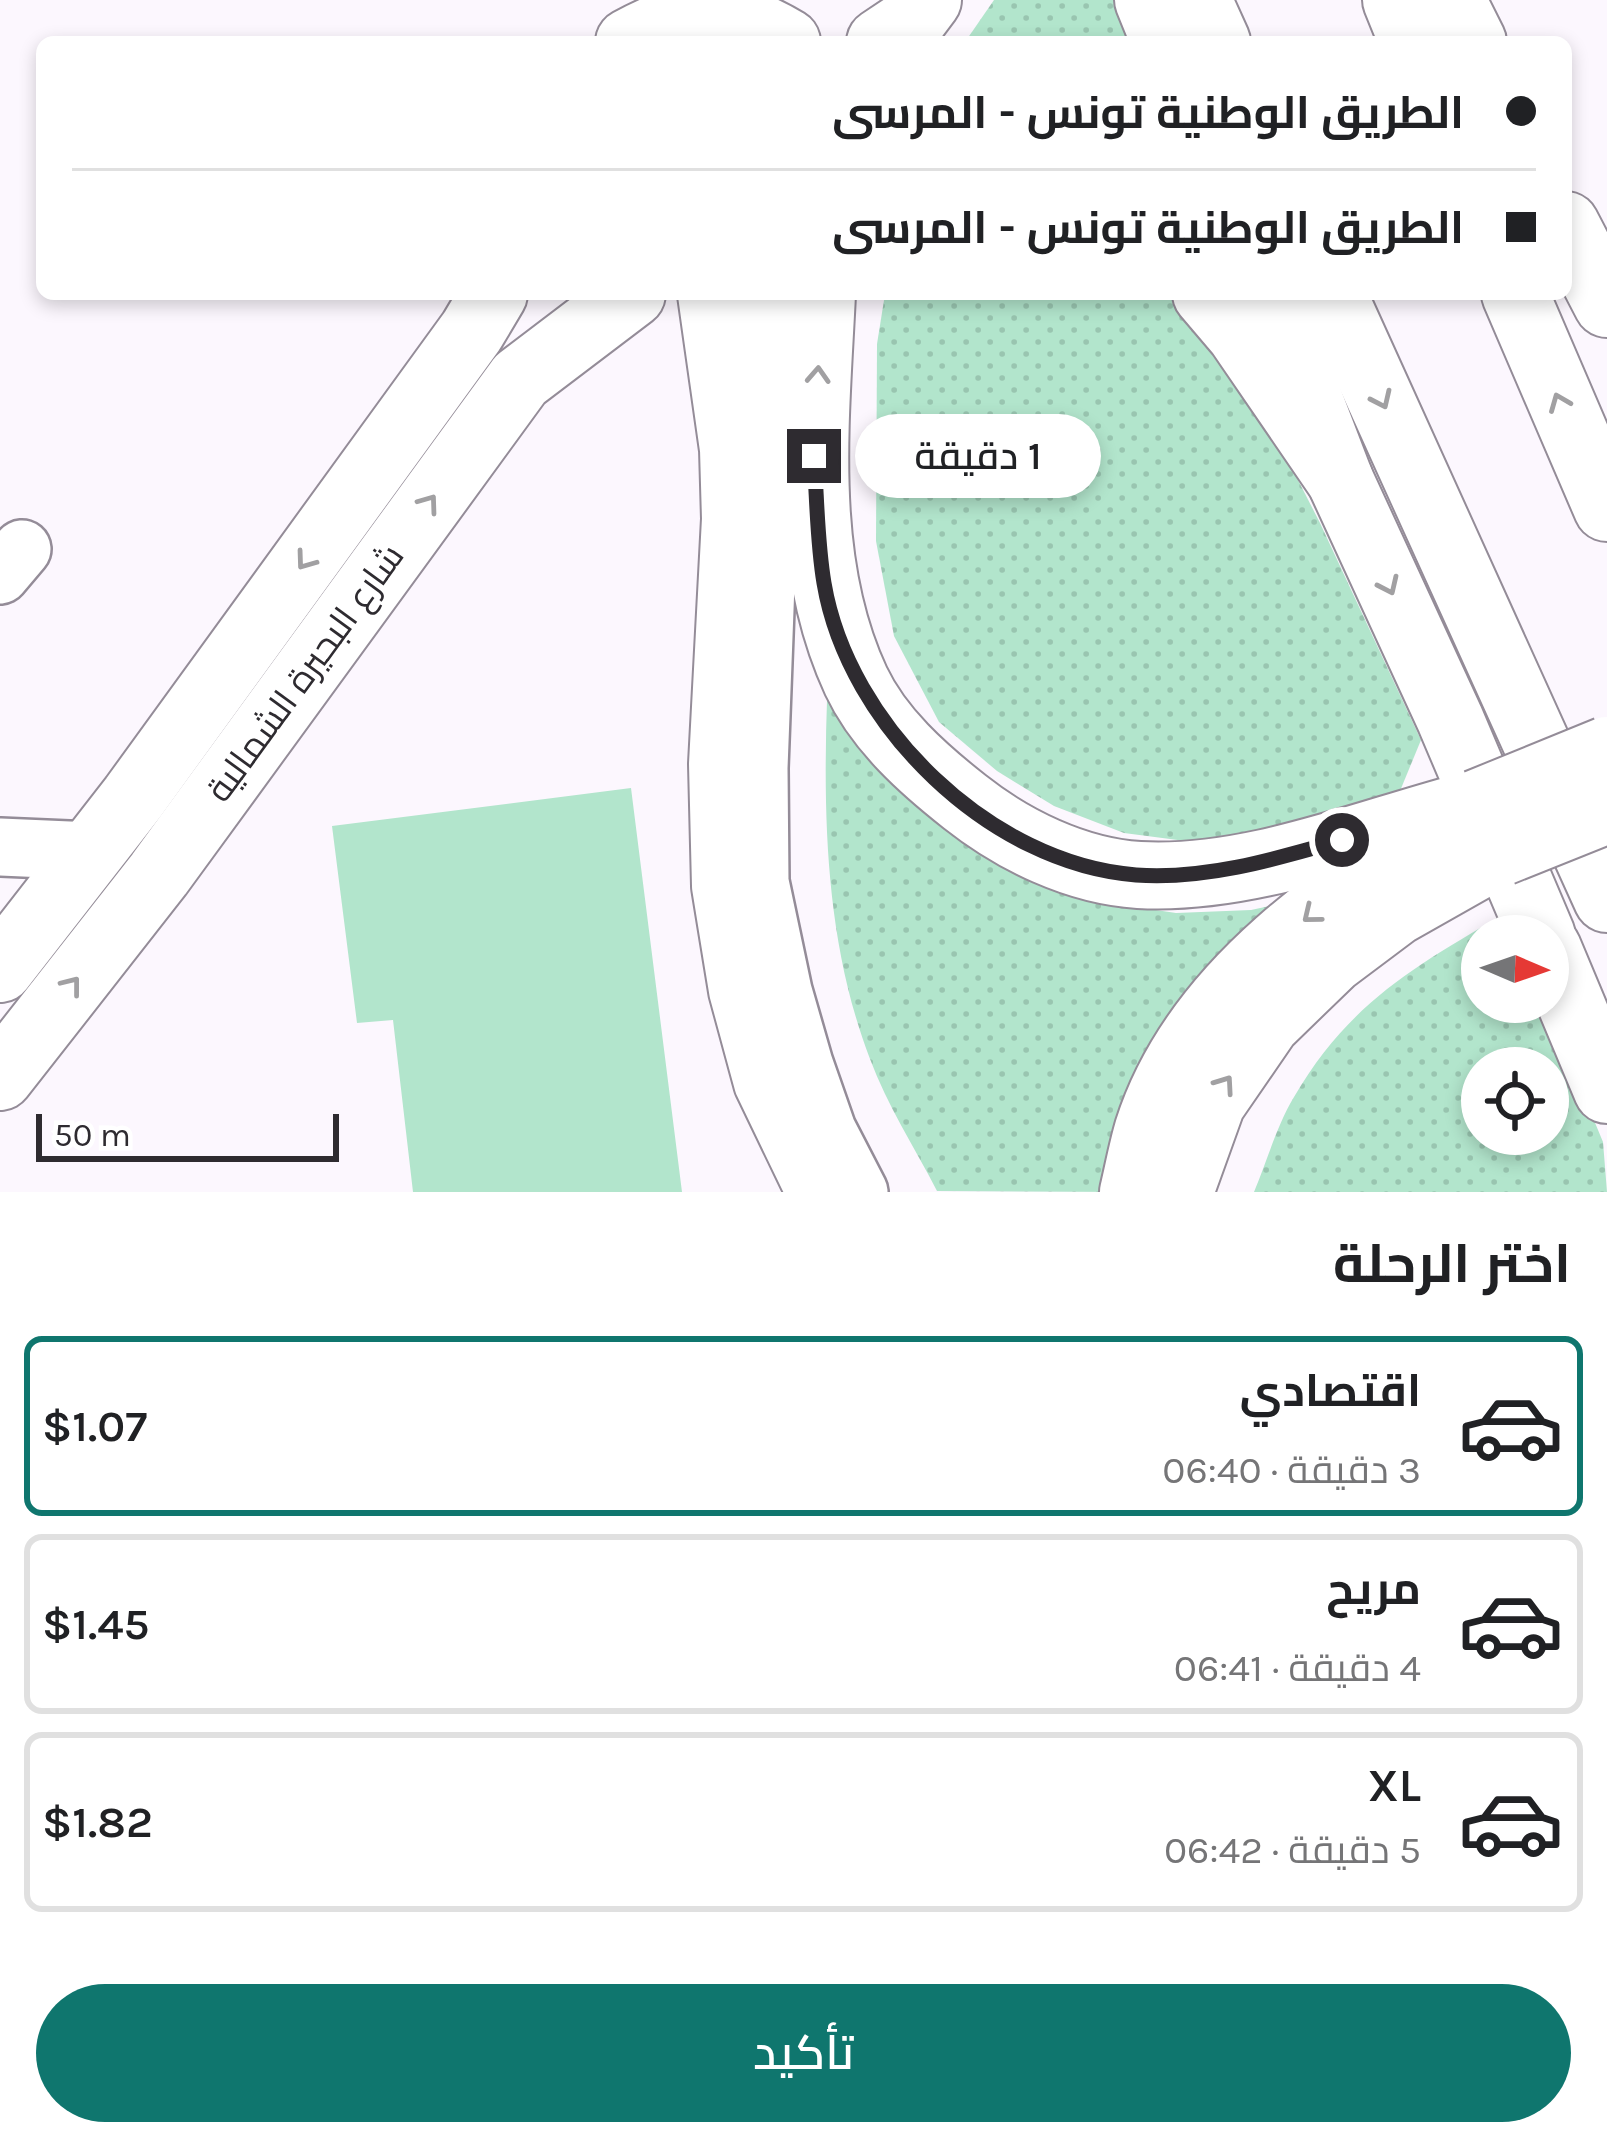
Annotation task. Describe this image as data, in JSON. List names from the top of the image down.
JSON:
{
  "streets": {
    "main road": ["شارع البحيرة الشمالية"]
  },
  "scale_bar": "50 m",
  "north": "right",
  "page": {
    "banner": ["الطريق الوطنية تونس - المرسى", "الطريق الوطنية تونس - المرسى"],
    "bubble": "1 دقيقة",
    "scale": "50 m",
    "heading": "اختر الرحلة",
    "list": [
      {
        "name": "اقتصادي",
        "note": "3 دقيقة · 06:40",
        "value": "$1.07"
      },
      {
        "name": "مريح",
        "note": "4 دقيقة · 06:41",
        "value": "$1.45"
      },
      {
        "name": "XL",
        "note": "5 دقيقة · 06:42",
        "value": "$1.82"
      }
    ],
    "buttons": "تأكيد"
  }
}
